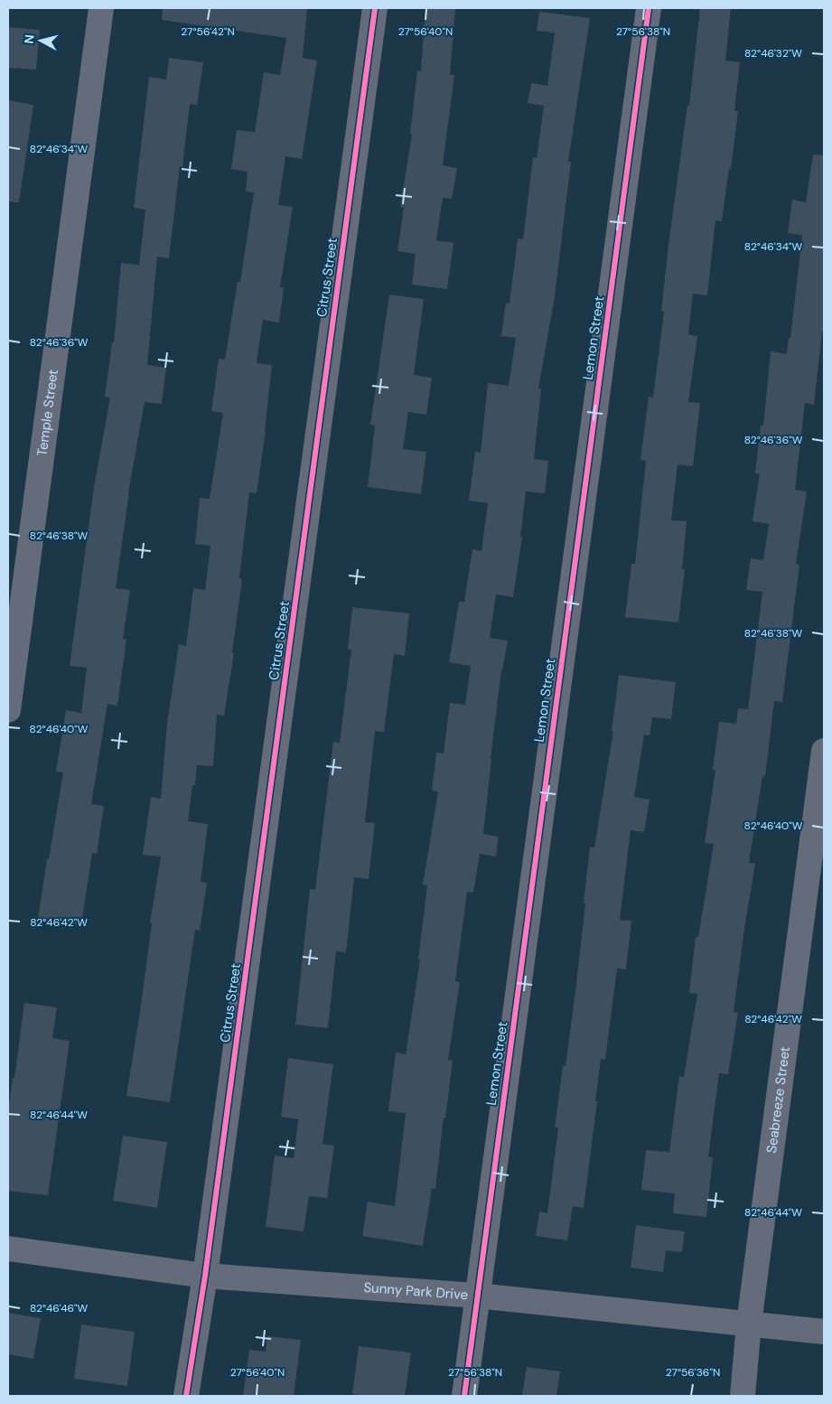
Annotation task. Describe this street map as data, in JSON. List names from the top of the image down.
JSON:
{
  "streets": {
    "street": [
      "Citrus Street",
      "Lemon Street",
      "Temple Street",
      "Seabreeze Street",
      "Sunny Park Drive"
    ]
  },
  "crossings": [
    ["Citrus Street", "Sunny Park Drive"],
    ["Lemon Street", "Sunny Park Drive"],
    ["Seabreeze Street", "Sunny Park Drive"]
  ],
  "north": "left",
  "coordinates": [
    "27°56'42\"N",
    "27°56'40\"N",
    "27°56'38\"N",
    "82°46'32\"W",
    "82°46'34\"W",
    "82°46'36\"W",
    "82°46'38\"W",
    "82°46'40\"W",
    "82°46'42\"W",
    "82°46'44\"W",
    "82°46'46\"W",
    "27°56'36\"N"
  ]
}
